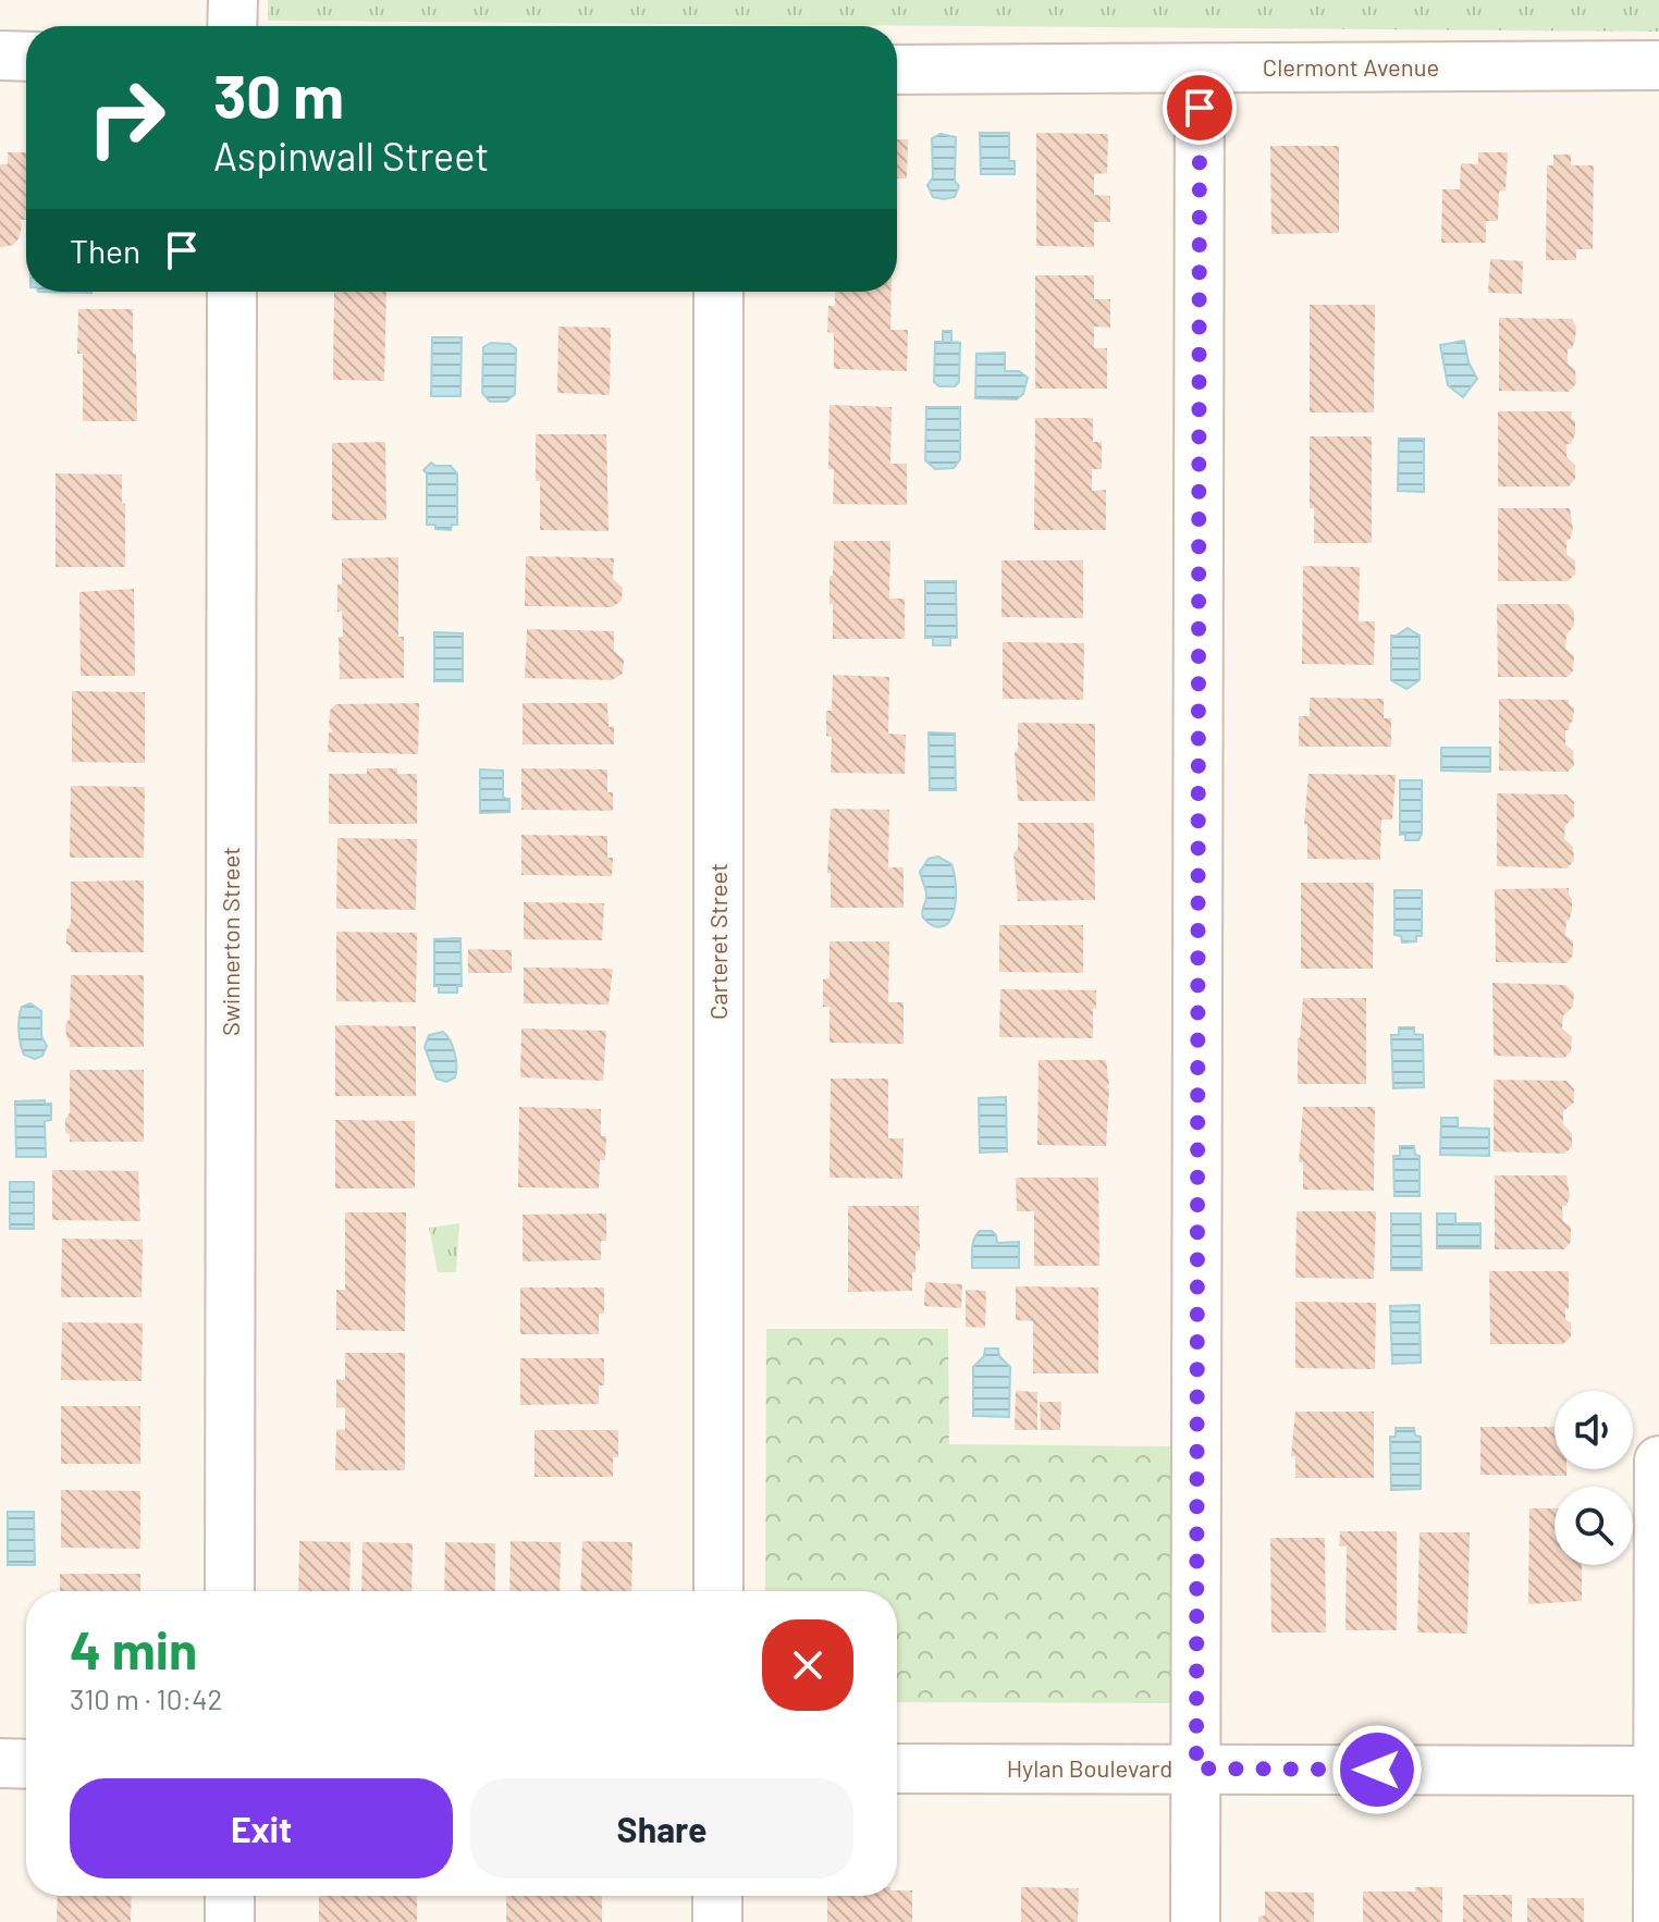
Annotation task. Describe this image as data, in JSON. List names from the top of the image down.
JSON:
{
  "streets": {
    "street": [
      "Clermont Avenue",
      "Swinnerton Street",
      "Carteret Street",
      "Hylan Boulevard"
    ]
  },
  "page": {
    "turn": ["30 m", "Aspinwall Street"],
    "then": "Then",
    "heading": ["4 min", "310 m · 10:42"],
    "buttons": ["Exit", "Share"]
  }
}
